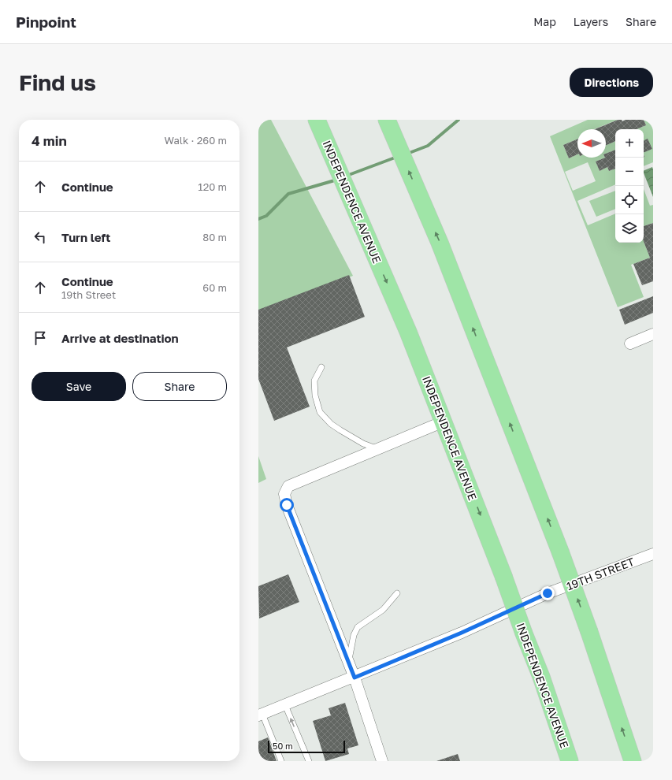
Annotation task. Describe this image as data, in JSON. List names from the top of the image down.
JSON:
{
  "streets": {
    "main road": ["INDEPENDENCE AVENUE"],
    "street": ["19TH STREET"]
  },
  "scale_bar": "50 m",
  "north": "left",
  "page": {
    "header": "Pinpoint",
    "nav": ["Map", "Layers", "Share"],
    "buttons": [
      "Directions",
      ["Save", "Share"]
    ],
    "title": "Find us",
    "heading": ["4 min", "Walk · 260 m"],
    "map_buttons": ["+", "−"],
    "list": [
      ["Continue", "120 m"],
      ["Turn left", "80 m"],
      ["Continue", "19th Street", "60 m"],
      "Arrive at destination"
    ],
    "scale": "50 m"
  }
}
